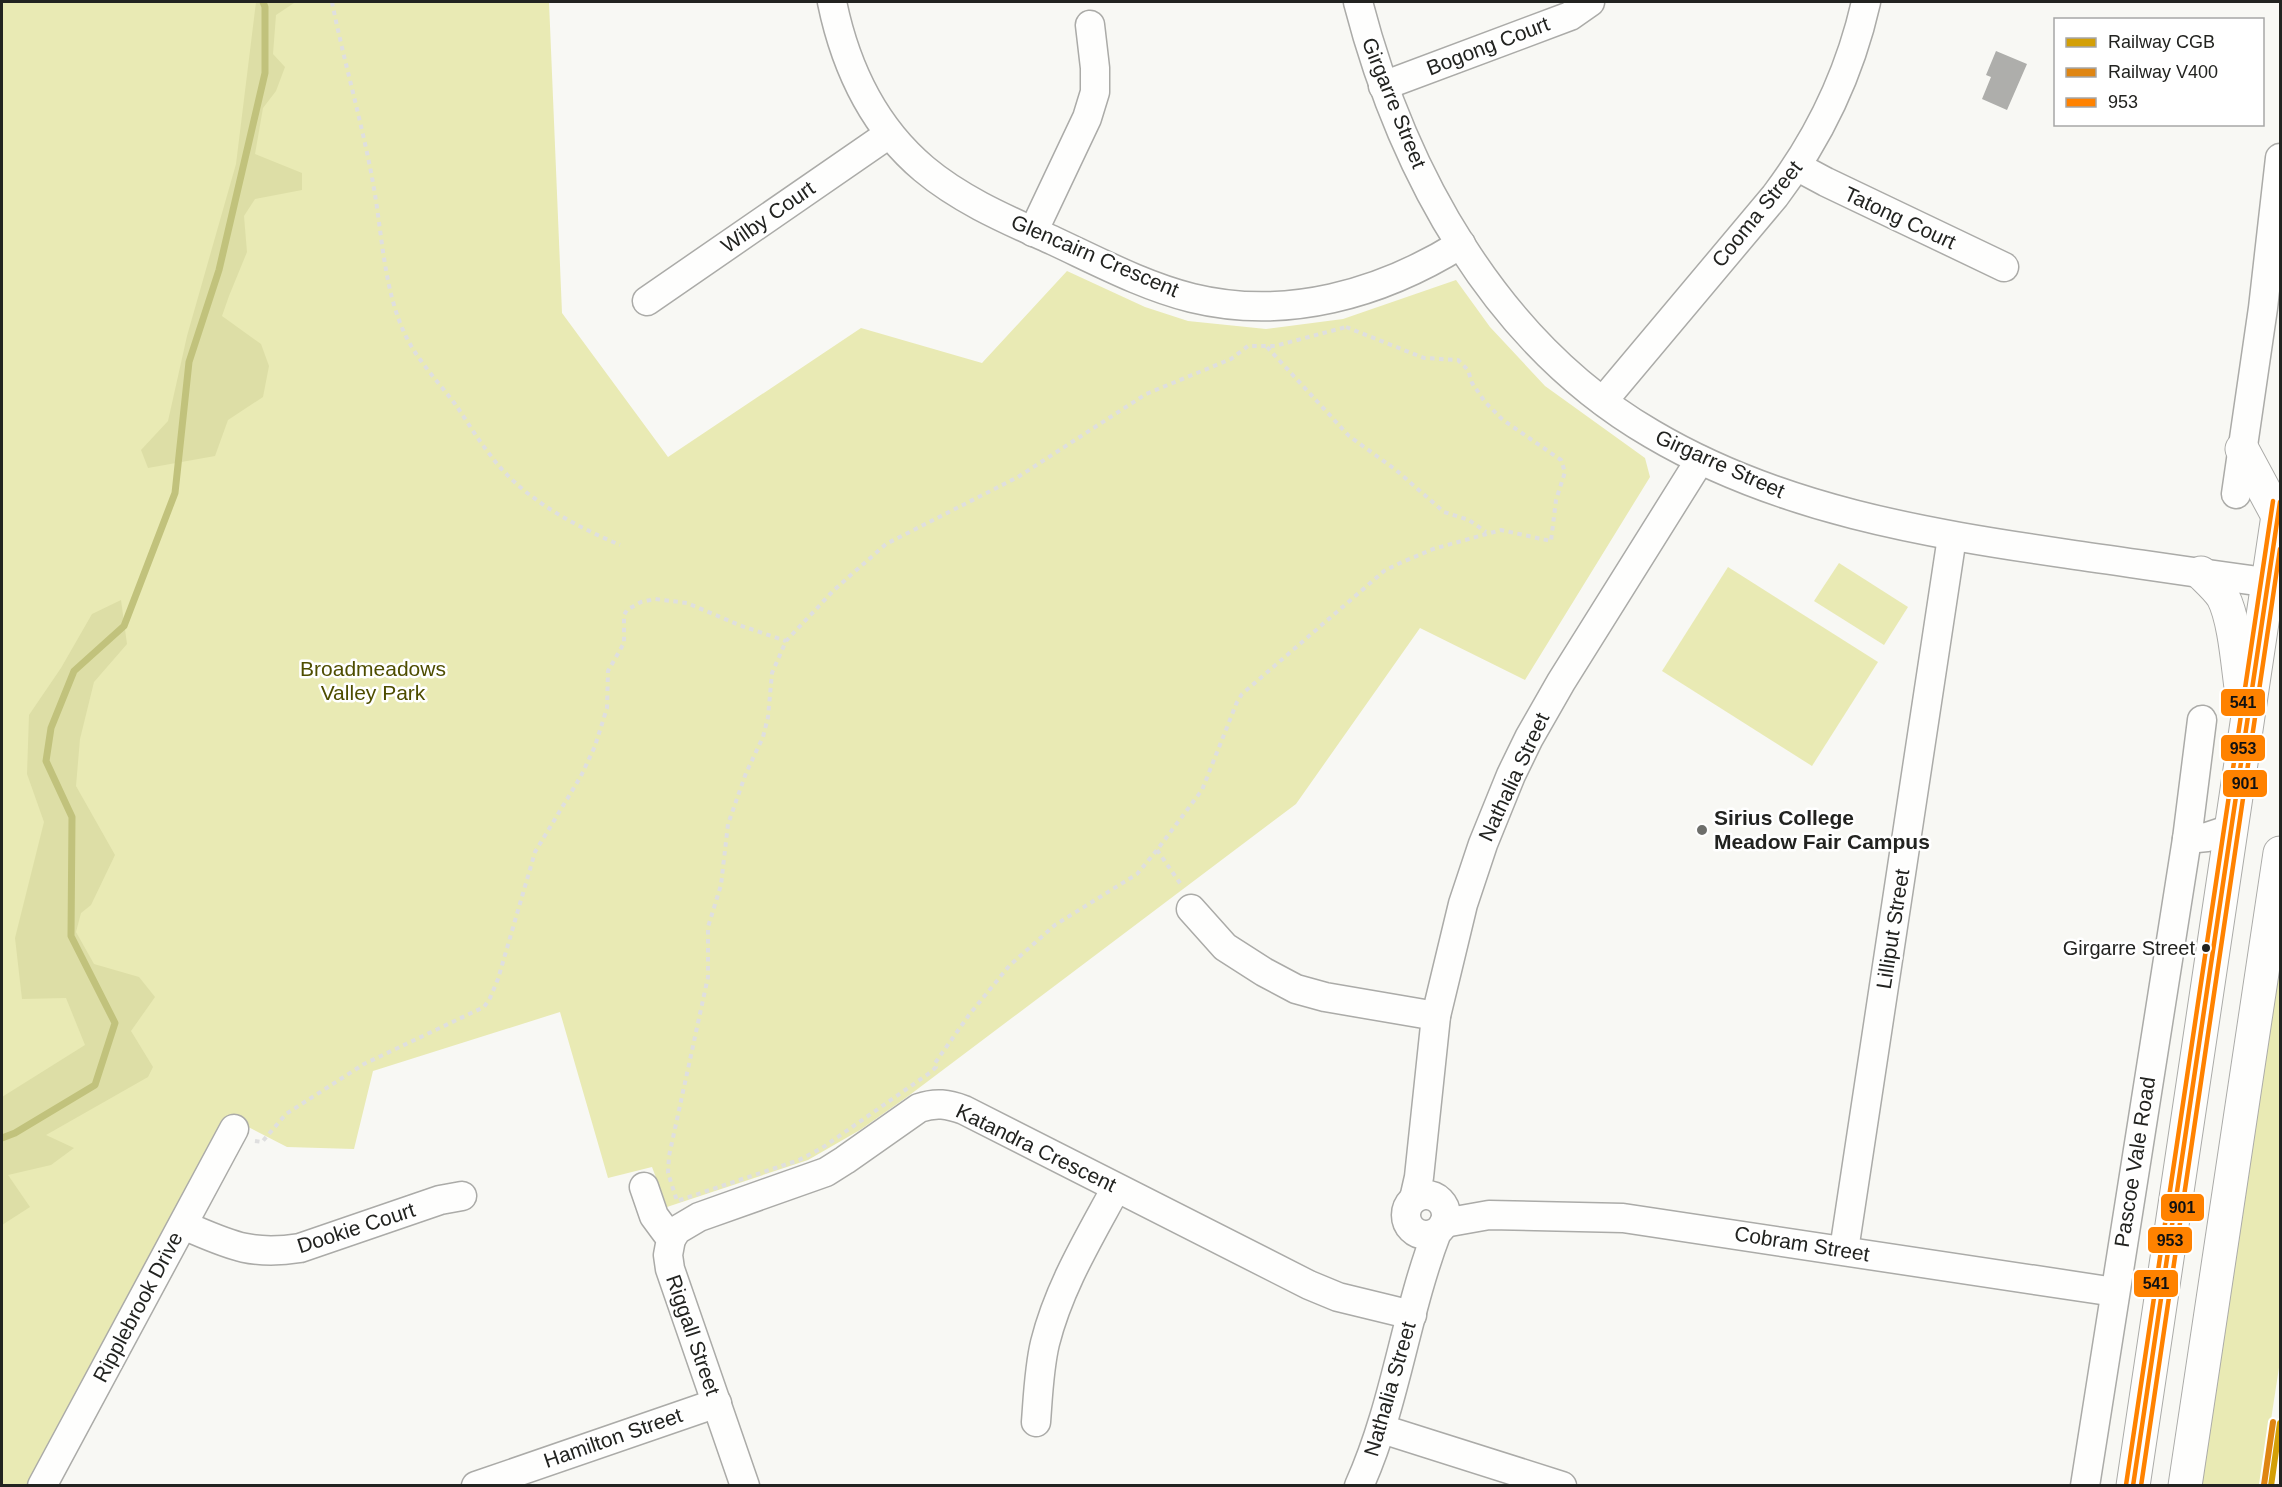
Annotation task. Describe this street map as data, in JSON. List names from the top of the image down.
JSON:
{
  "streets": {
    "street": [
      "Bogong Court",
      "Girgarre Street",
      "Cooma Street",
      "Wilby Court",
      "Tatong Court",
      "Glencairn Crescent",
      "Nathalia Street",
      "Lilliput Street",
      "Katandra Crescent",
      "Pascoe Vale Road",
      "Dookie Court",
      "Cobram Street",
      "Ripplebrook Drive",
      "Riggall Street",
      "Hamilton Street"
    ]
  },
  "crossings": [
    ["Bogong Court", "Girgarre Street"],
    ["Girgarre Street", "Cooma Street"],
    ["Girgarre Street", "Glencairn Crescent"],
    ["Girgarre Street", "Nathalia Street"],
    ["Girgarre Street", "Lilliput Street"],
    ["Cooma Street", "Tatong Court"],
    ["Wilby Court", "Glencairn Crescent"],
    ["Nathalia Street", "Katandra Crescent"],
    ["Nathalia Street", "Cobram Street"],
    ["Lilliput Street", "Cobram Street"],
    ["Katandra Crescent", "Riggall Street"],
    ["Pascoe Vale Road", "Cobram Street"],
    ["Dookie Court", "Ripplebrook Drive"],
    ["Riggall Street", "Hamilton Street"]
  ],
  "parks": ["Broadmeadows Valley Park"],
  "places": ["Sirius College Meadow Fair Campus", "Girgarre Street"],
  "lines": [
    "transit line 541",
    "transit line 953",
    "transit line 901",
    "rail line V400",
    "rail line CGB"
  ],
  "legend": ["Railway CGB", "Railway V400", "953"]
}
